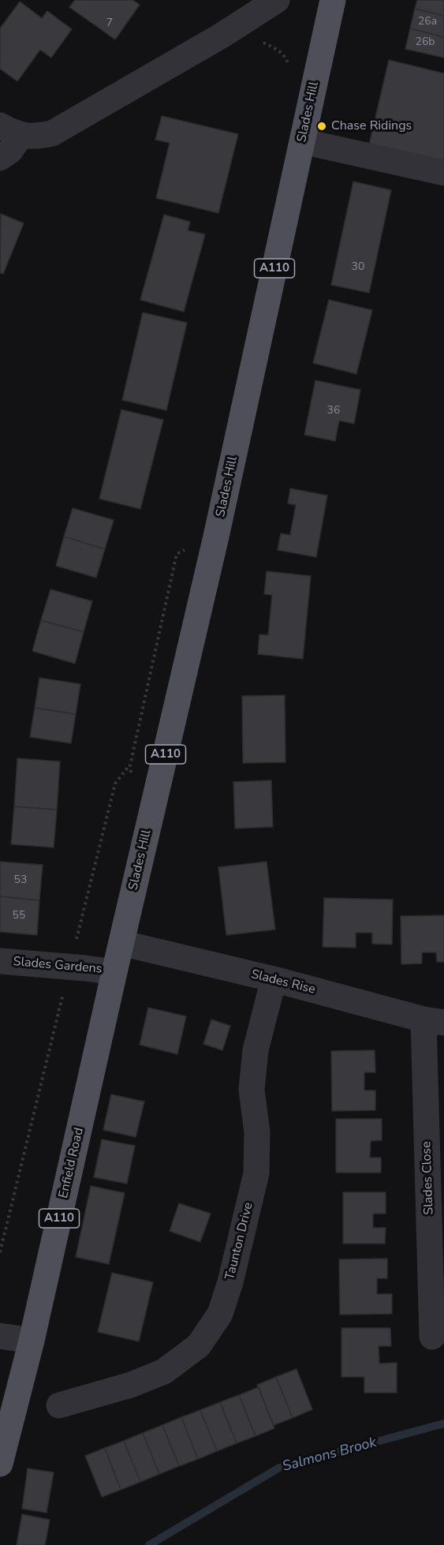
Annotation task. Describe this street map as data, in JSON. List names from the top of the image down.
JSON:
{
  "streets": {
    "main road": ["Slades Hill", "A110", "Enfield Road"],
    "street": [
      "Slades Gardens",
      "Slades Rise",
      "Slades Close",
      "Taunton Drive"
    ]
  },
  "crossings": [
    ["Slades Hill", "Slades Gardens"],
    ["Slades Hill", "Slades Rise"],
    ["Slades Hill", "Enfield Road"],
    ["Slades Gardens", "Enfield Road"],
    ["Slades Rise", "Slades Close"],
    ["Slades Rise", "Taunton Drive"]
  ],
  "water": ["Salmons Brook"],
  "places": ["Chase Ridings"],
  "house_numbers": [
    "26a",
    "7",
    "26b",
    "30",
    "36",
    "53",
    "55"
  ]
}
